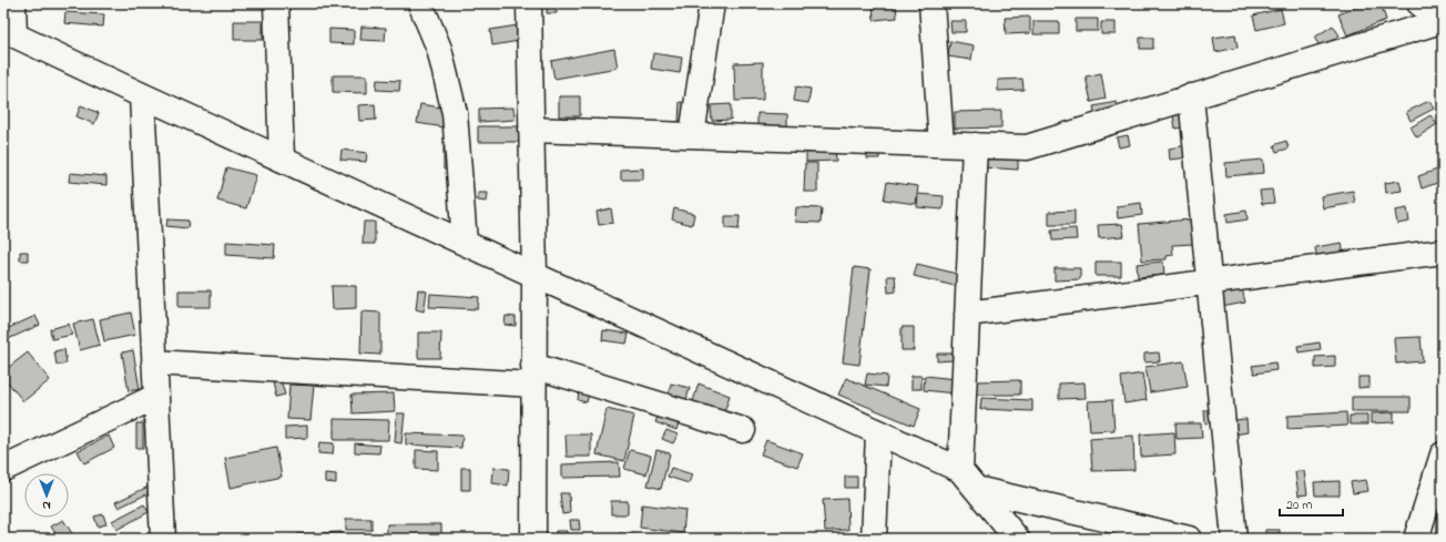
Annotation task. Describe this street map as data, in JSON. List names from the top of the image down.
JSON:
{
  "scale_bar": "20 m",
  "north": "bottom"
}
